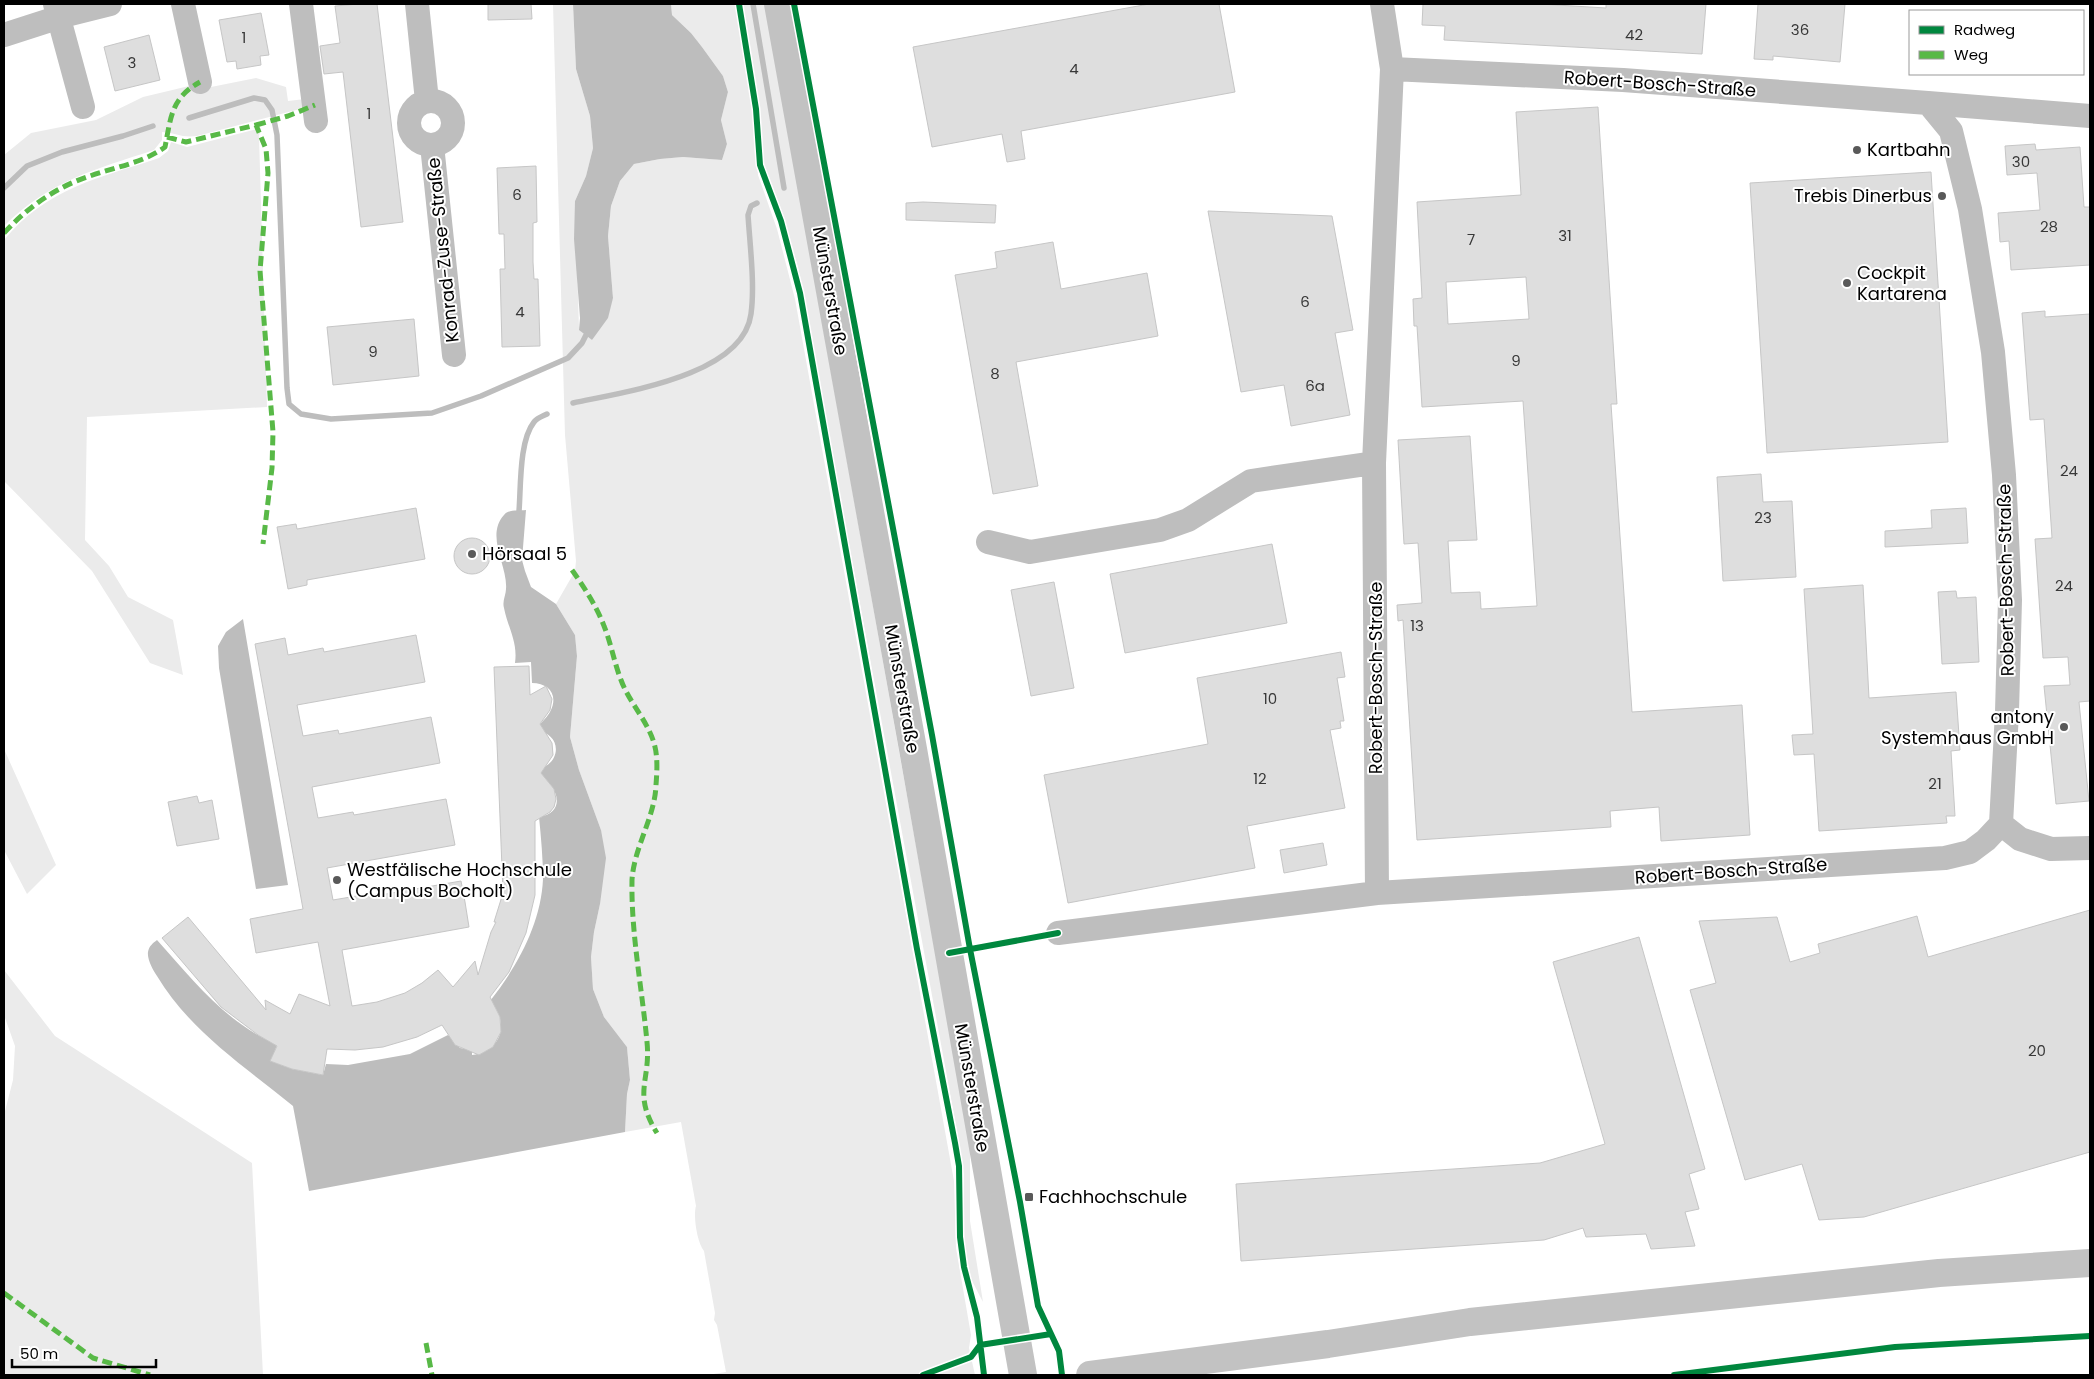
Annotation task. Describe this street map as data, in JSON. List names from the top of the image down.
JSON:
{
  "streets": {
    "main road": ["Münsterstraße"],
    "street": ["Robert-Bosch-Straße", "Konrad-Zuse-Straße"]
  },
  "places": {
    "other": [
      "Kartbahn",
      "Trebis Dinerbus",
      "Cockpit Kartarena",
      "Hörsaal 5",
      "antony Systemhaus GmbH",
      "Westfälische Hochschule (Campus Bocholt)"
    ],
    "transit": ["Fachhochschule"]
  },
  "house_numbers": [
    "36",
    "42",
    "1",
    "3",
    "4",
    "1",
    "30",
    "6",
    "28",
    "31",
    "7",
    "6",
    "4",
    "9",
    "9",
    "8",
    "6a",
    "24",
    "23",
    "24",
    "13",
    "10",
    "12",
    "21",
    "20"
  ],
  "legend": ["Radweg", "Weg"],
  "scale_bar": "50 m"
}
